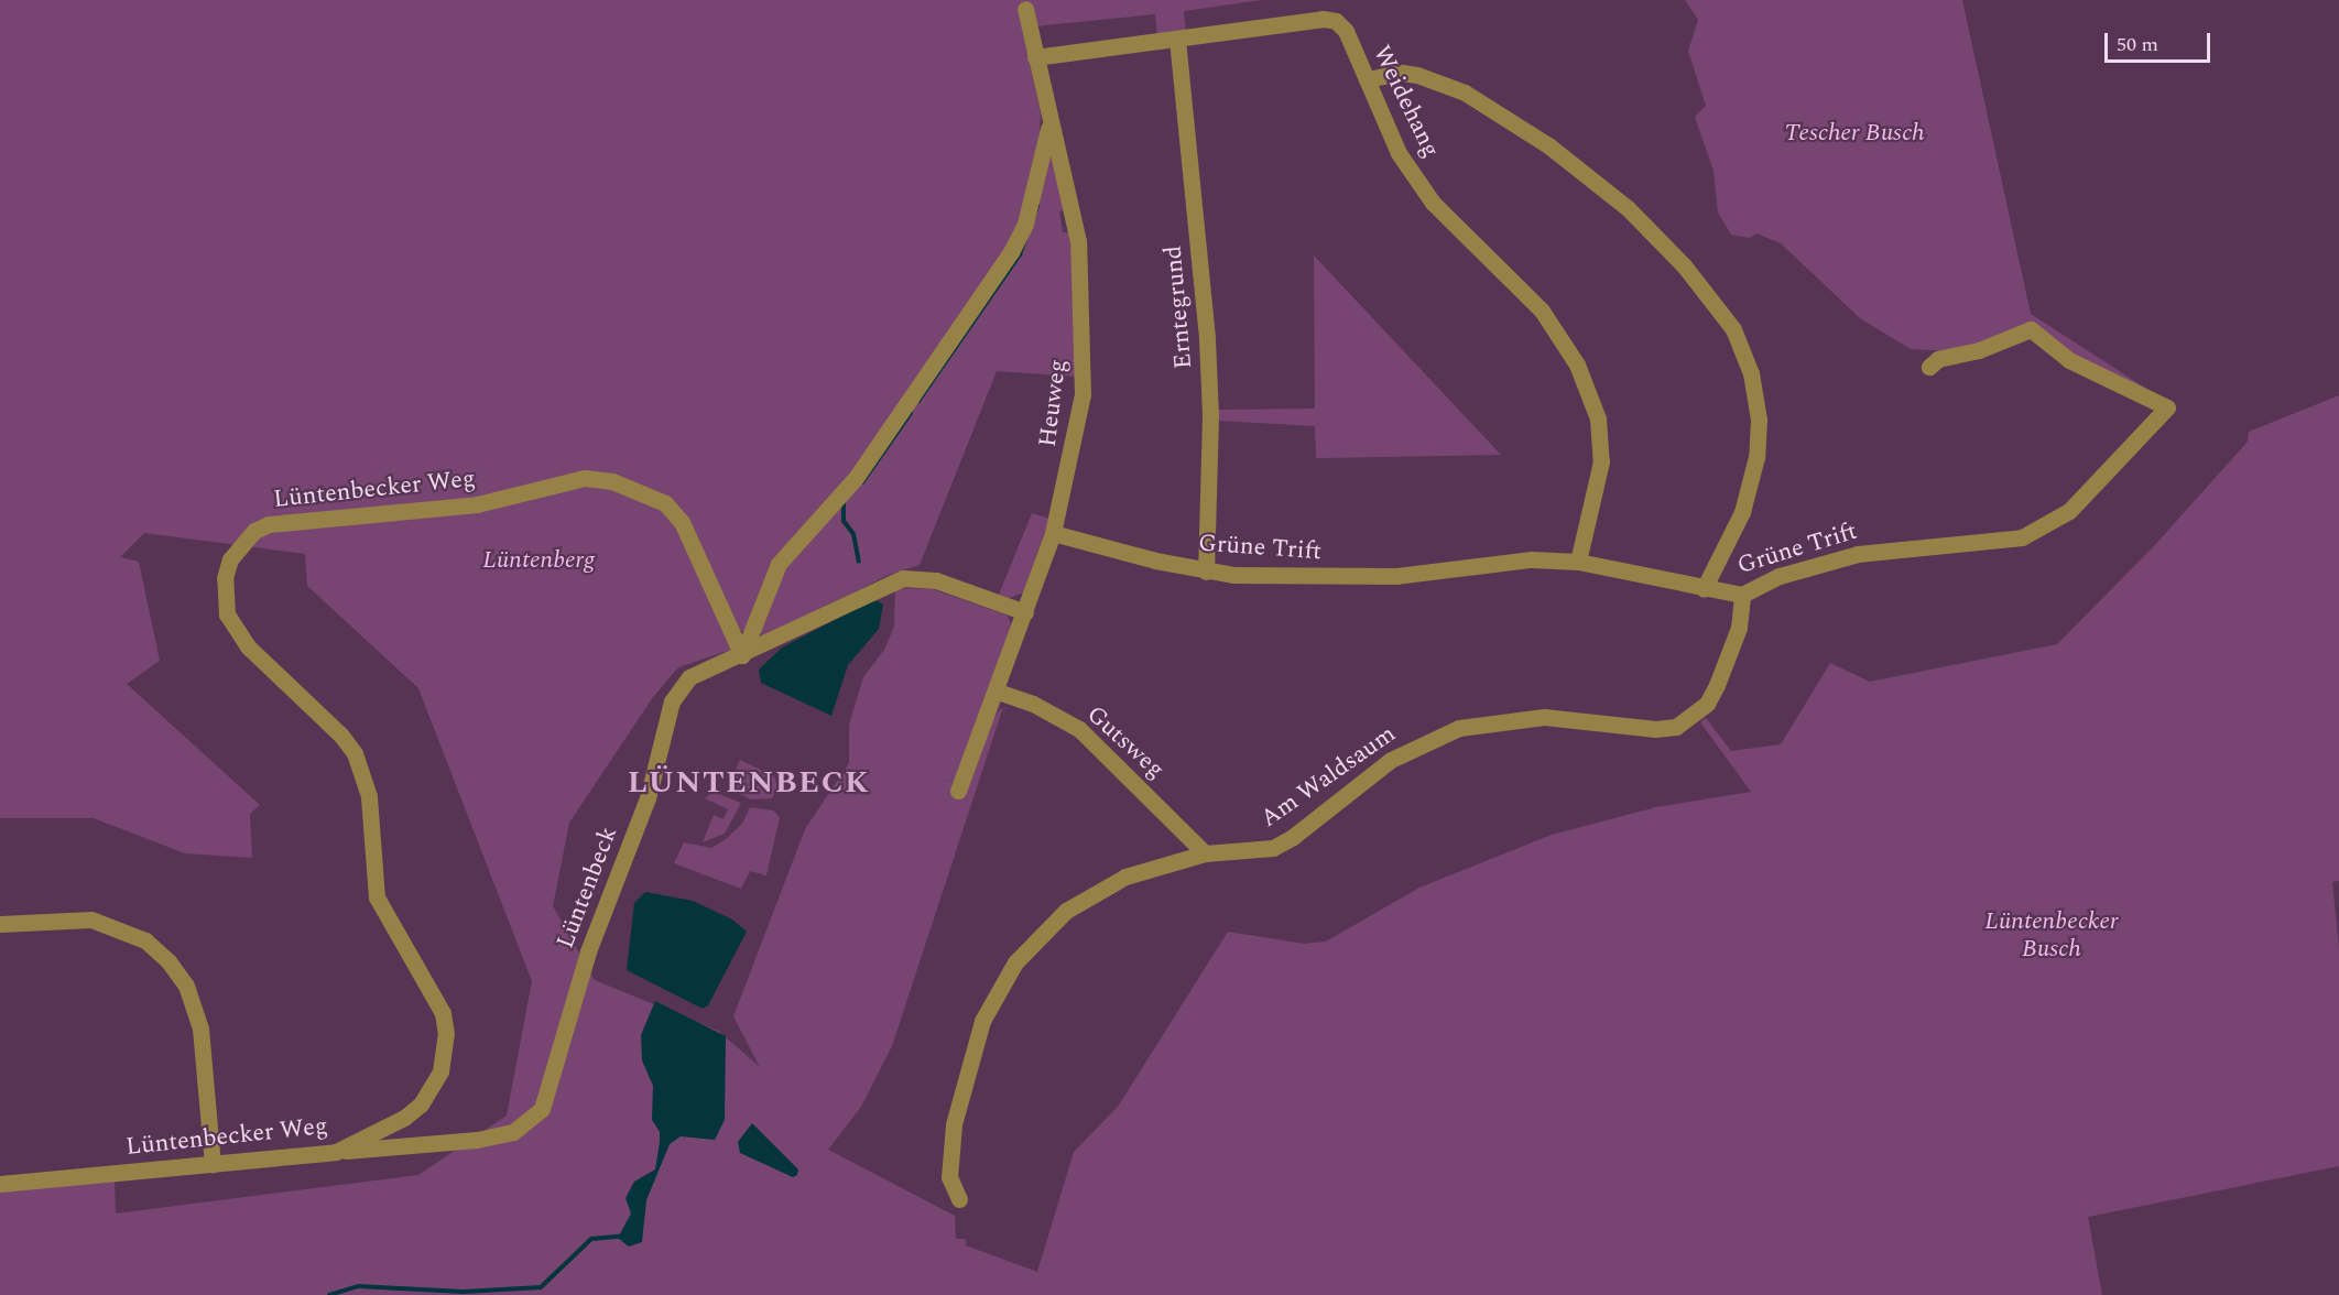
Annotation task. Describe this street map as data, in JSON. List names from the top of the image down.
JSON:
{
  "streets": {
    "street": [
      "Weidehang",
      "Erntegrund",
      "Heuweg",
      "Lüntenbecker Weg",
      "Grüne Trift",
      "Gutsweg",
      "Am Waldsaum",
      "Lüntenbeck"
    ]
  },
  "crossings": [
    ["Weidehang", "Erntegrund"],
    ["Weidehang", "Heuweg"],
    ["Weidehang", "Grüne Trift"],
    ["Erntegrund", "Grüne Trift"],
    ["Heuweg", "Grüne Trift"],
    ["Heuweg", "Gutsweg"],
    ["Heuweg", "Lüntenbeck"],
    ["Lüntenbecker Weg", "Lüntenbeck"],
    ["Grüne Trift", "Am Waldsaum"],
    ["Gutsweg", "Am Waldsaum"]
  ],
  "districts": ["LÜNTENBECK"],
  "parks": ["Tescher Busch", "Lüntenberg", "Lüntenbecker Busch"],
  "scale_bar": "50 m"
}
